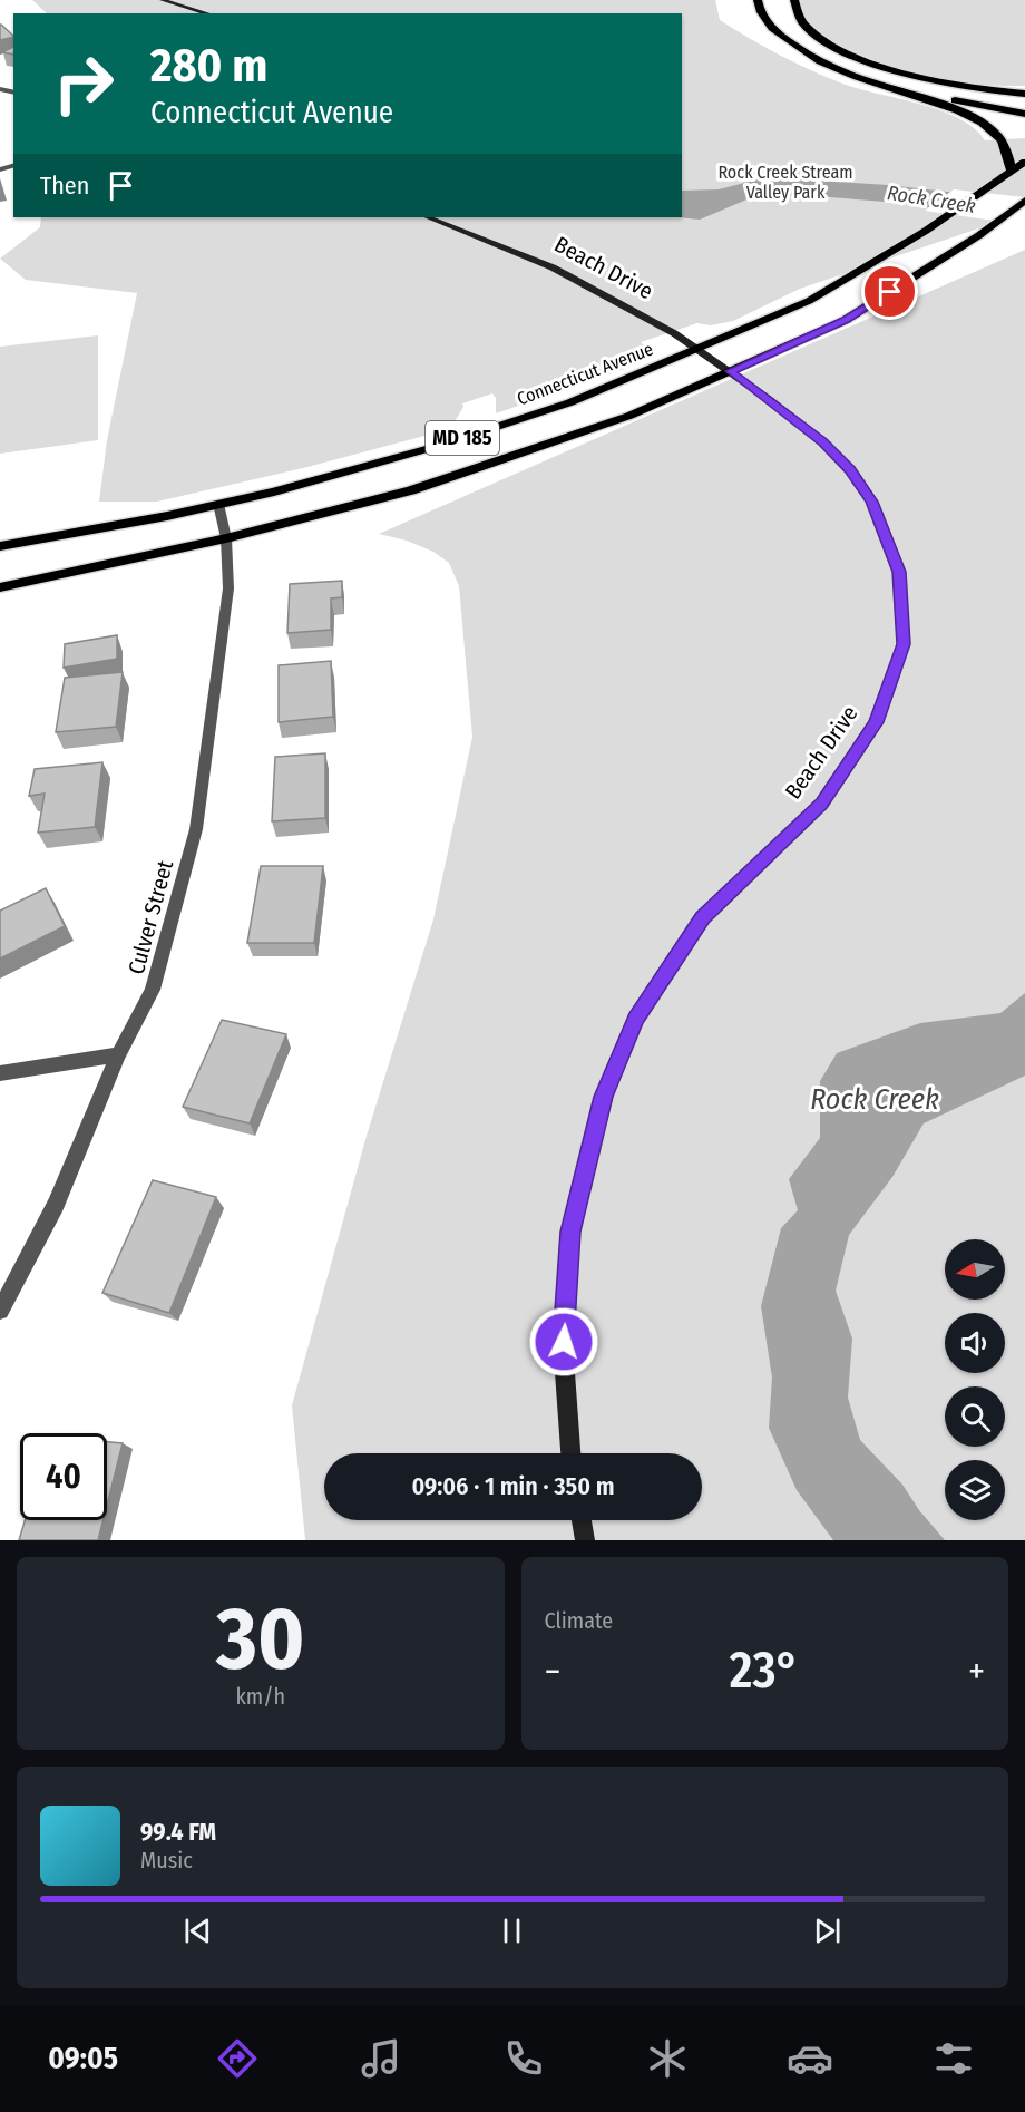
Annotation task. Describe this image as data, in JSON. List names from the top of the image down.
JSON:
{
  "streets": {
    "main road": ["Connecticut Avenue", "MD 185"],
    "street": ["Beach Drive", "Culver Street"]
  },
  "crossings": [
    ["Beach Drive", "Connecticut Avenue"],
    ["Beach Drive", "MD 185"],
    ["Connecticut Avenue", "Culver Street"],
    ["MD 185", "Culver Street"]
  ],
  "water": ["Rock Creek"],
  "parks": ["Rock Creek Stream Valley Park"],
  "north": "left",
  "page": {
    "turn": ["280 m", "Connecticut Avenue"],
    "then": "Then",
    "limit": "40",
    "trip": "09:06 · 1 min · 350 m",
    "tile": [
      ["30", "km/h"],
      "Climate"
    ],
    "heat": ["−", "23°", "+"],
    "song": ["99.4 FM", "Music"],
    "tabs": "09:05"
  }
}
